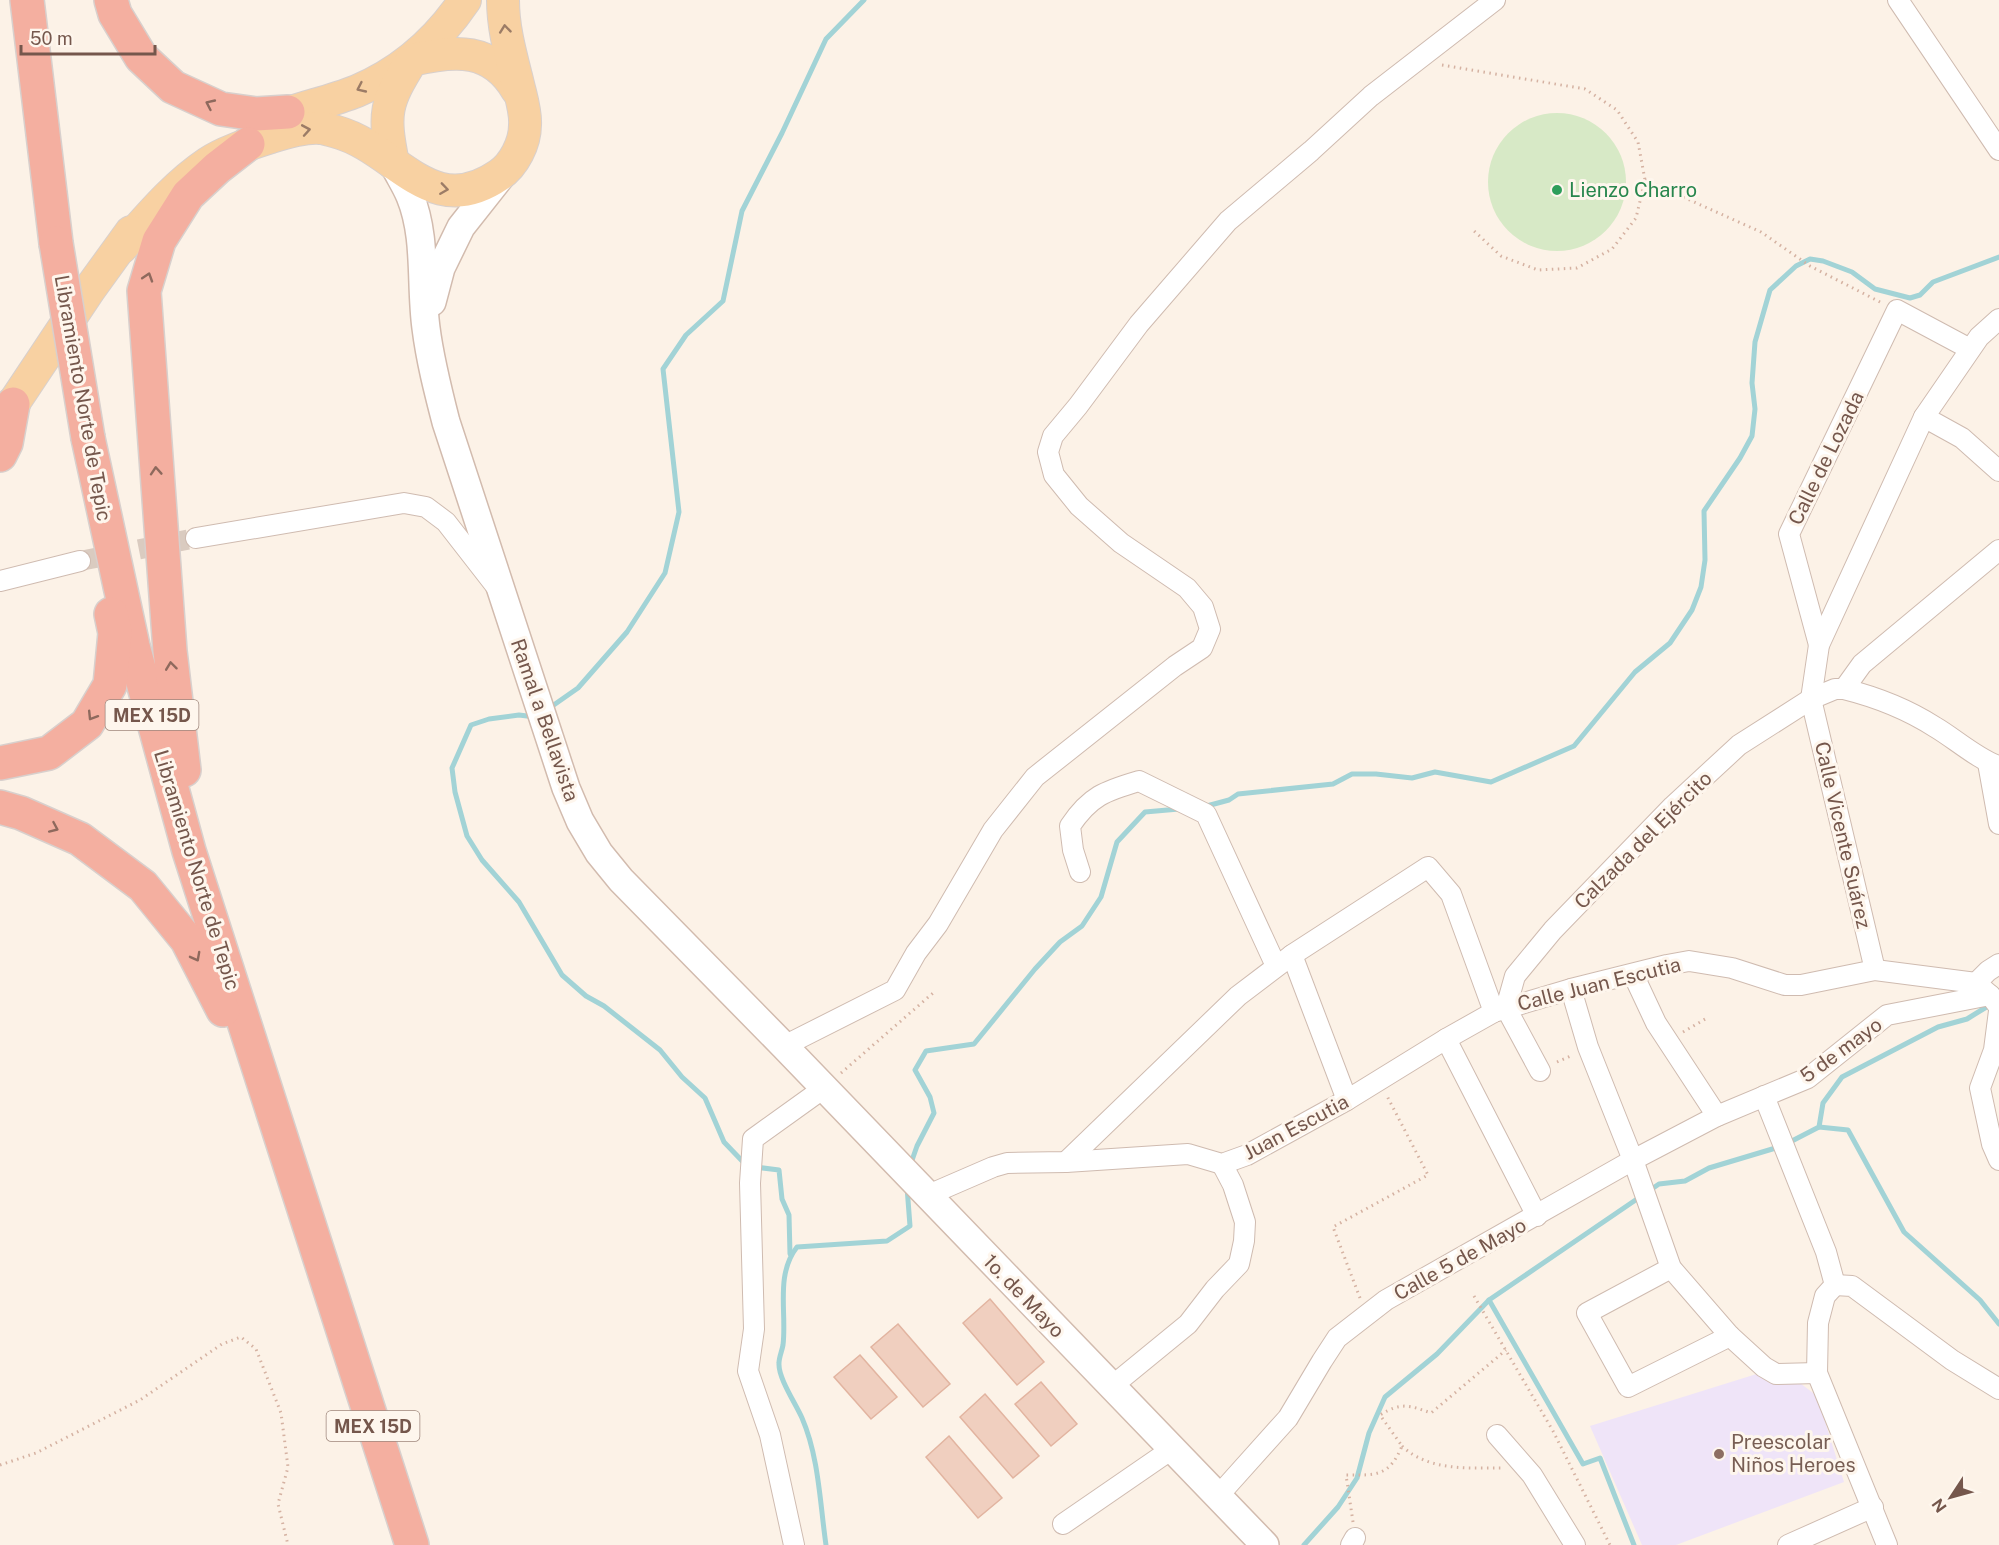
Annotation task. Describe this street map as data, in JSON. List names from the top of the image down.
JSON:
{
  "streets": {
    "highway": ["Libramiento Norte de Tepic", "MEX 15D"],
    "street": [
      "Calle de Lozada",
      "Ramal a Bellavista",
      "Calle Vicente Suárez",
      "Calzada del Ejército",
      "Calle Juan Escutia",
      "5 de mayo",
      "Juan Escutia",
      "Calle 5 de Mayo",
      "1o. de Mayo"
    ]
  },
  "crossings": [
    ["Ramal a Bellavista", "1o. de Mayo"],
    ["Calle Vicente Suárez", "Calzada del Ejército"],
    ["Calle Vicente Suárez", "Calle Juan Escutia"],
    ["Calzada del Ejército", "Calle Juan Escutia"],
    ["Calzada del Ejército", "Juan Escutia"],
    ["Calle Juan Escutia", "5 de mayo"],
    ["Calle Juan Escutia", "Juan Escutia"],
    ["5 de mayo", "Calle 5 de Mayo"],
    ["Juan Escutia", "1o. de Mayo"],
    ["Calle 5 de Mayo", "1o. de Mayo"]
  ],
  "places": ["Lienzo Charro", "Preescolar Niños Heroes"],
  "scale_bar": "50 m",
  "north": "bottom left"
}
